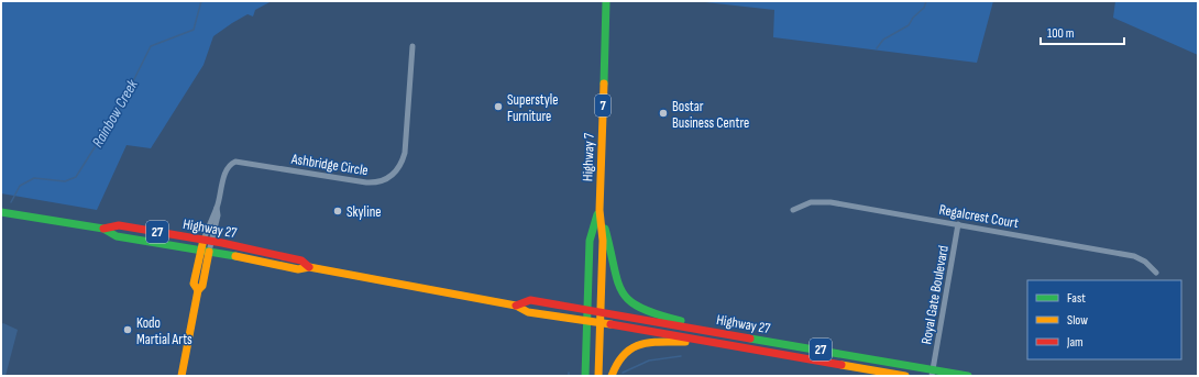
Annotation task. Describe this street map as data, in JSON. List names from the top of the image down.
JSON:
{
  "streets": {
    "main road": [
      "7",
      "Highway 7",
      "Highway 27",
      "27"
    ],
    "street": ["Ashbridge Circle", "Regalcrest Court", "Royal Gate Boulevard"]
  },
  "crossings": [
    ["Highway 7", "Highway 27"],
    ["Ashbridge Circle", "Highway 27"],
    ["Regalcrest Court", "Royal Gate Boulevard"],
    ["Highway 27", "Royal Gate Boulevard"]
  ],
  "water": ["Rainbow Creek"],
  "places": [
    "Superstyle Furniture",
    "Bostar Business Centre",
    "Skyline",
    "Kodo Martial Arts"
  ],
  "legend": ["Fast", "Slow", "Jam"],
  "scale_bar": "100 m"
}
